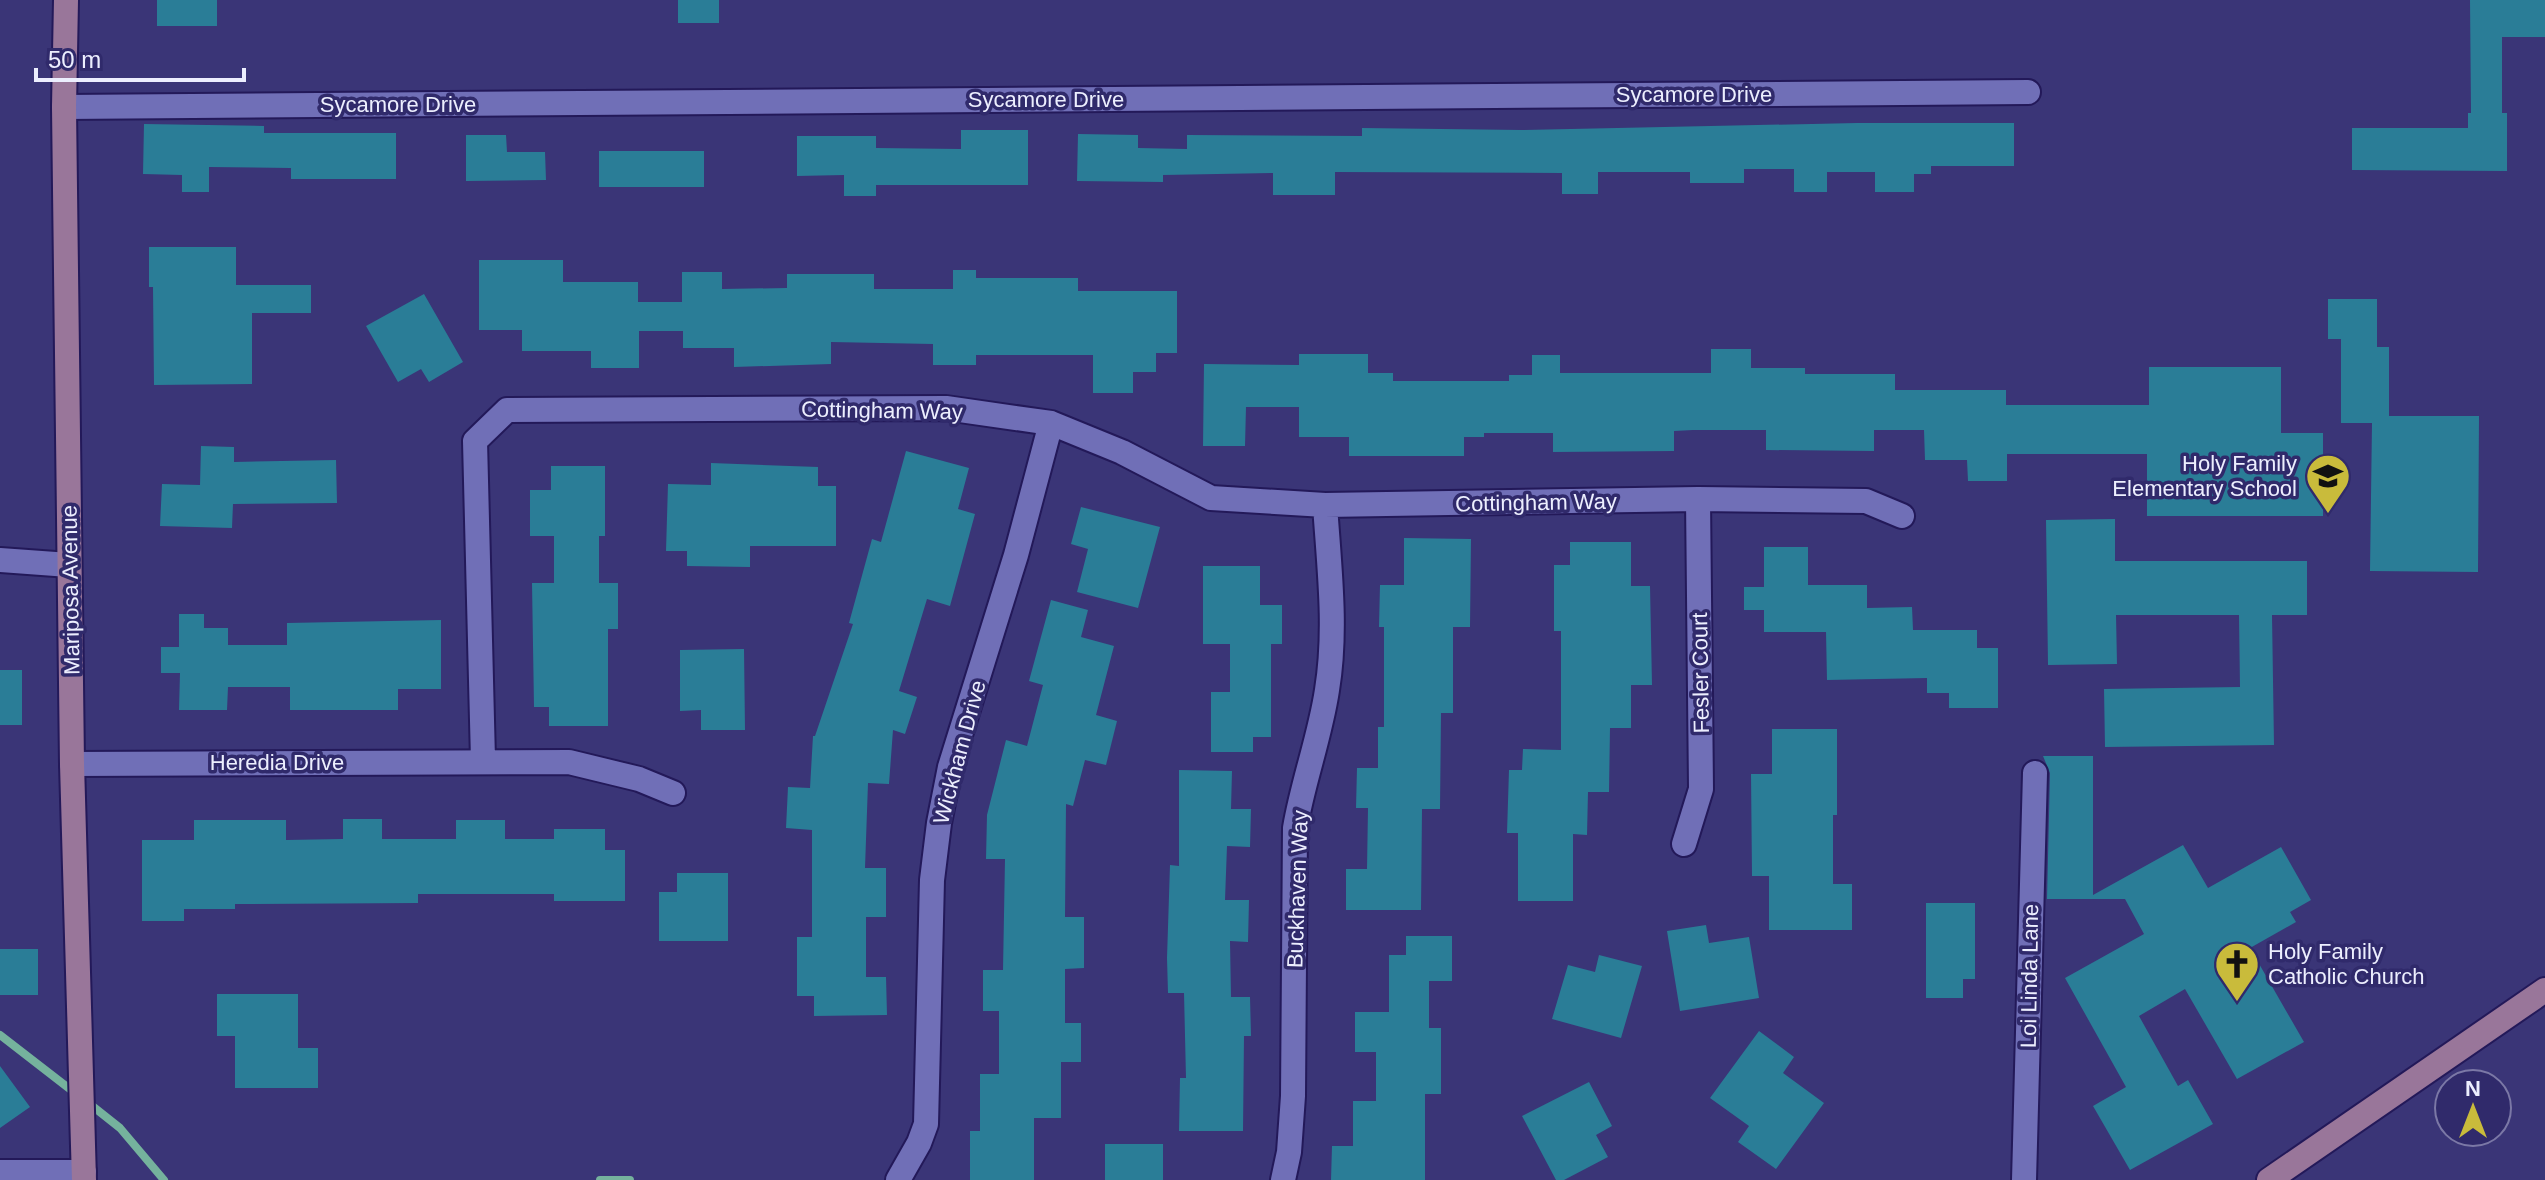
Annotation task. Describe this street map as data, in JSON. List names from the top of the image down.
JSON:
{
  "streets": {
    "street": [
      "Sycamore Drive",
      "Cottingham Way",
      "Mariposa Avenue",
      "Fesler Court",
      "Wickham Drive",
      "Heredia Drive",
      "Buckhaven Way",
      "Loi Linda Lane"
    ]
  },
  "crossings": [
    ["Sycamore Drive", "Mariposa Avenue"],
    ["Cottingham Way", "Fesler Court"],
    ["Cottingham Way", "Wickham Drive"],
    ["Cottingham Way", "Heredia Drive"],
    ["Cottingham Way", "Buckhaven Way"],
    ["Mariposa Avenue", "Heredia Drive"]
  ],
  "places": {
    "school or university": ["Holy Family Elementary School"],
    "church": ["Holy Family Catholic Church"]
  },
  "scale_bar": "50 m",
  "north": "top"
}
